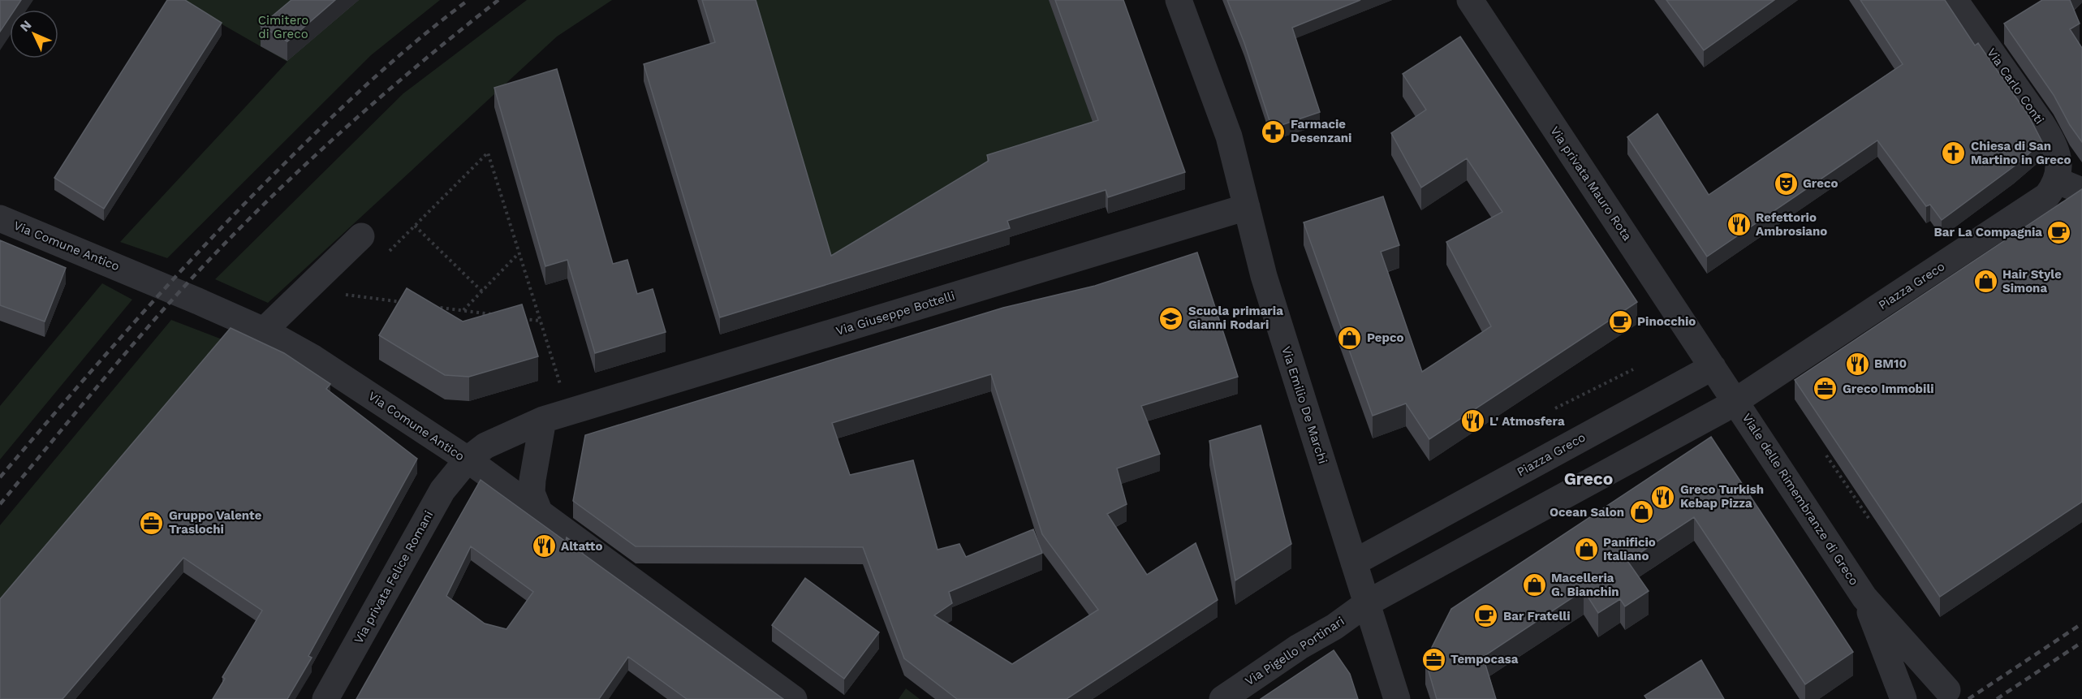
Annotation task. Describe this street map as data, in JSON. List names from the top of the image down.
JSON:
{
  "streets": {
    "street": [
      "Via Carlo Conti",
      "Via privata Mauro Rota",
      "Via Comune Antico",
      "Piazza Greco",
      "Via Giuseppe Bottelli",
      "Via Emilio De Marchi",
      "Viale delle Rimembranze di Greco",
      "Via privata Felice Romani",
      "Via Pigello Portinari"
    ]
  },
  "crossings": [
    ["Via Carlo Conti", "Piazza Greco"],
    ["Via privata Mauro Rota", "Piazza Greco"],
    ["Via Comune Antico", "Via Giuseppe Bottelli"],
    ["Via Comune Antico", "Via privata Felice Romani"],
    ["Piazza Greco", "Via Emilio De Marchi"],
    ["Piazza Greco", "Viale delle Rimembranze di Greco"],
    ["Piazza Greco", "Via Pigello Portinari"],
    ["Via Giuseppe Bottelli", "Via Emilio De Marchi"],
    ["Via Giuseppe Bottelli", "Via privata Felice Romani"],
    ["Via Emilio De Marchi", "Via Pigello Portinari"]
  ],
  "districts": ["Greco"],
  "parks": ["Cimitero di Greco"],
  "places": {
    "pharmacy": ["Farmacie Desenzani"],
    "church": ["Chiesa di San Martino in Greco"],
    "theatre": ["Greco"],
    "restaurant": [
      "Refettorio Ambrosiano",
      "BM10",
      "L' Atmosfera",
      "Greco Turkish Kebap Pizza",
      "Altatto"
    ],
    "cafe": ["Bar La Compagnia", "Pinocchio", "Bar Fratelli"],
    "shop": [
      "Hair Style Simona",
      "Pepco",
      "Ocean Salon",
      "Panificio Italiano",
      "Macelleria G. Bianchin"
    ],
    "school or university": ["Scuola primaria Gianni Rodari"],
    "office": ["Greco Immobili", "Gruppo Valente Traslochi", "Tempocasa"]
  },
  "north": "top left"
}
